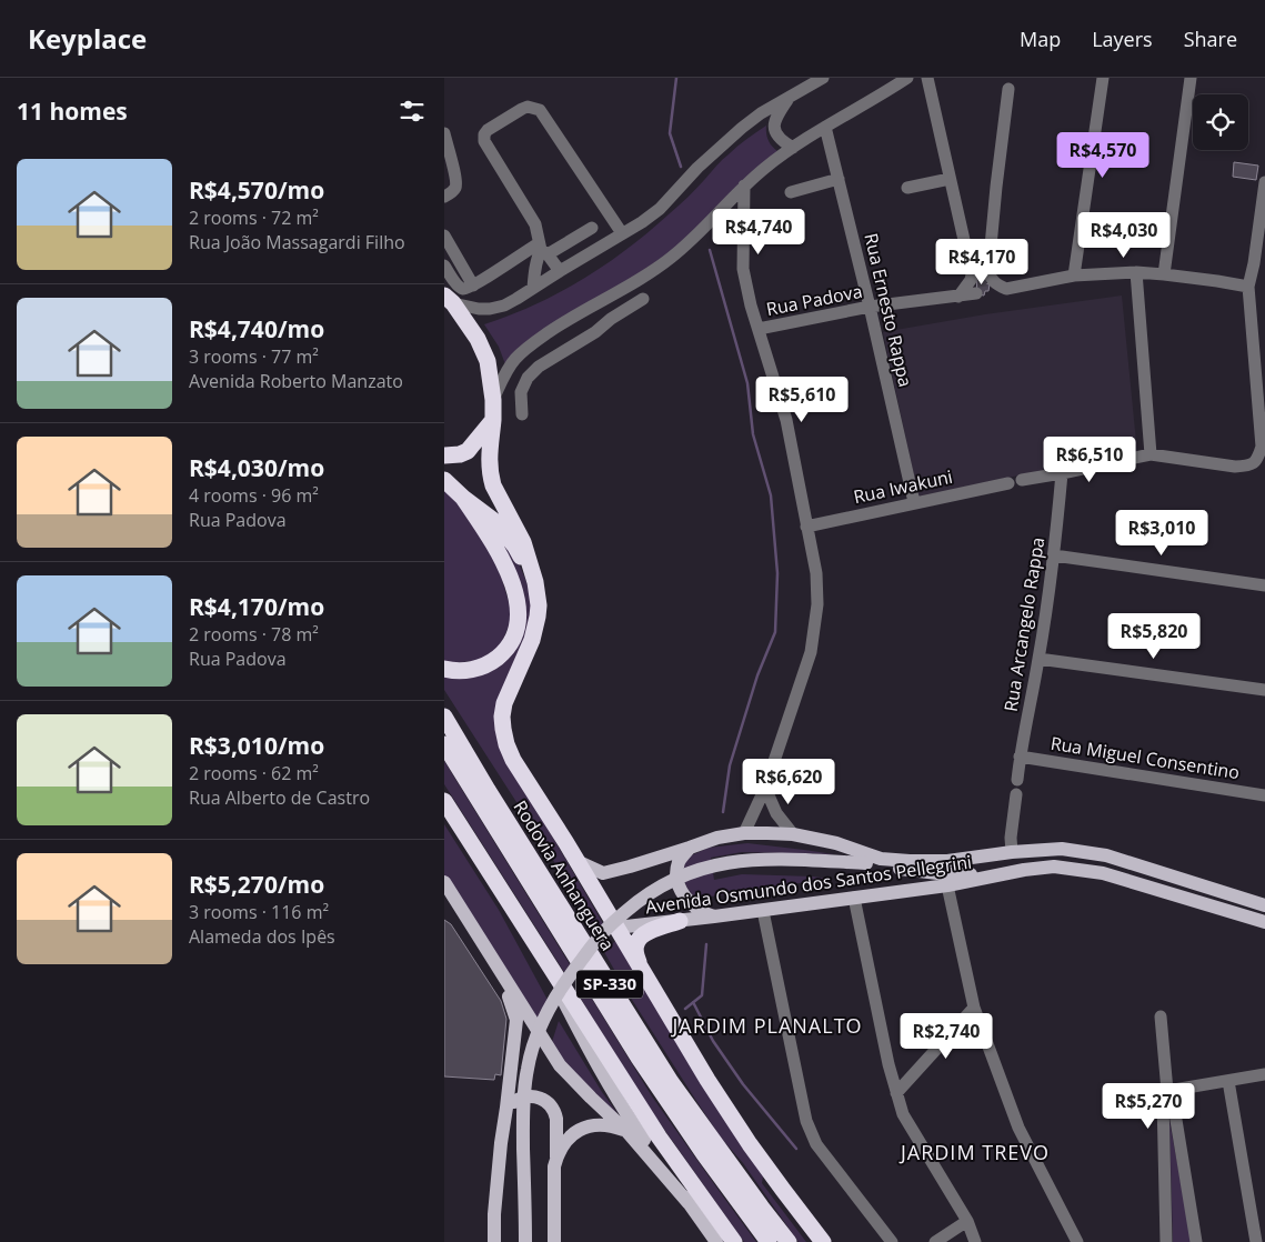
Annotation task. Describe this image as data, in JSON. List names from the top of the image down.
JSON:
{
  "streets": {
    "highway": ["Rodovia Anhanguera", "SP-330"],
    "main road": ["Avenida Osmundo dos Santos Pellegrini"],
    "street": [
      "Rua Padova",
      "Rua Ernesto Rappa",
      "Rua Iwakuni",
      "Rua Arcangelo Rappa",
      "Rua Miguel Consentino"
    ]
  },
  "crossings": [
    ["Rua Padova", "Rua Ernesto Rappa"],
    ["Rua Ernesto Rappa", "Rua Iwakuni"],
    ["Rua Arcangelo Rappa", "Rua Miguel Consentino"]
  ],
  "districts": ["JARDIM PLANALTO", "JARDIM TREVO"],
  "page": {
    "header": "Keyplace",
    "nav": ["Map", "Layers", "Share"],
    "heading": "11 homes",
    "price": [
      "R$4,570",
      "R$4,740",
      "R$4,030",
      "R$4,170",
      "R$5,610",
      "R$6,510",
      "R$3,010",
      "R$5,820",
      "R$6,620",
      "R$2,740",
      "R$5,270"
    ],
    "list": [
      {
        "name": "R$4,570/mo",
        "note": "2 rooms · 72 m² · Rua João Massagardi Filho"
      },
      {
        "name": "R$4,740/mo",
        "note": "3 rooms · 77 m² · Avenida Roberto Manzato"
      },
      {
        "name": "R$4,030/mo",
        "note": "4 rooms · 96 m² · Rua Padova"
      },
      {
        "name": "R$4,170/mo",
        "note": "2 rooms · 78 m² · Rua Padova"
      },
      {
        "name": "R$3,010/mo",
        "note": "2 rooms · 62 m² · Rua Alberto de Castro"
      },
      {
        "name": "R$5,270/mo",
        "note": "3 rooms · 116 m² · Alameda dos Ipês"
      }
    ]
  }
}
